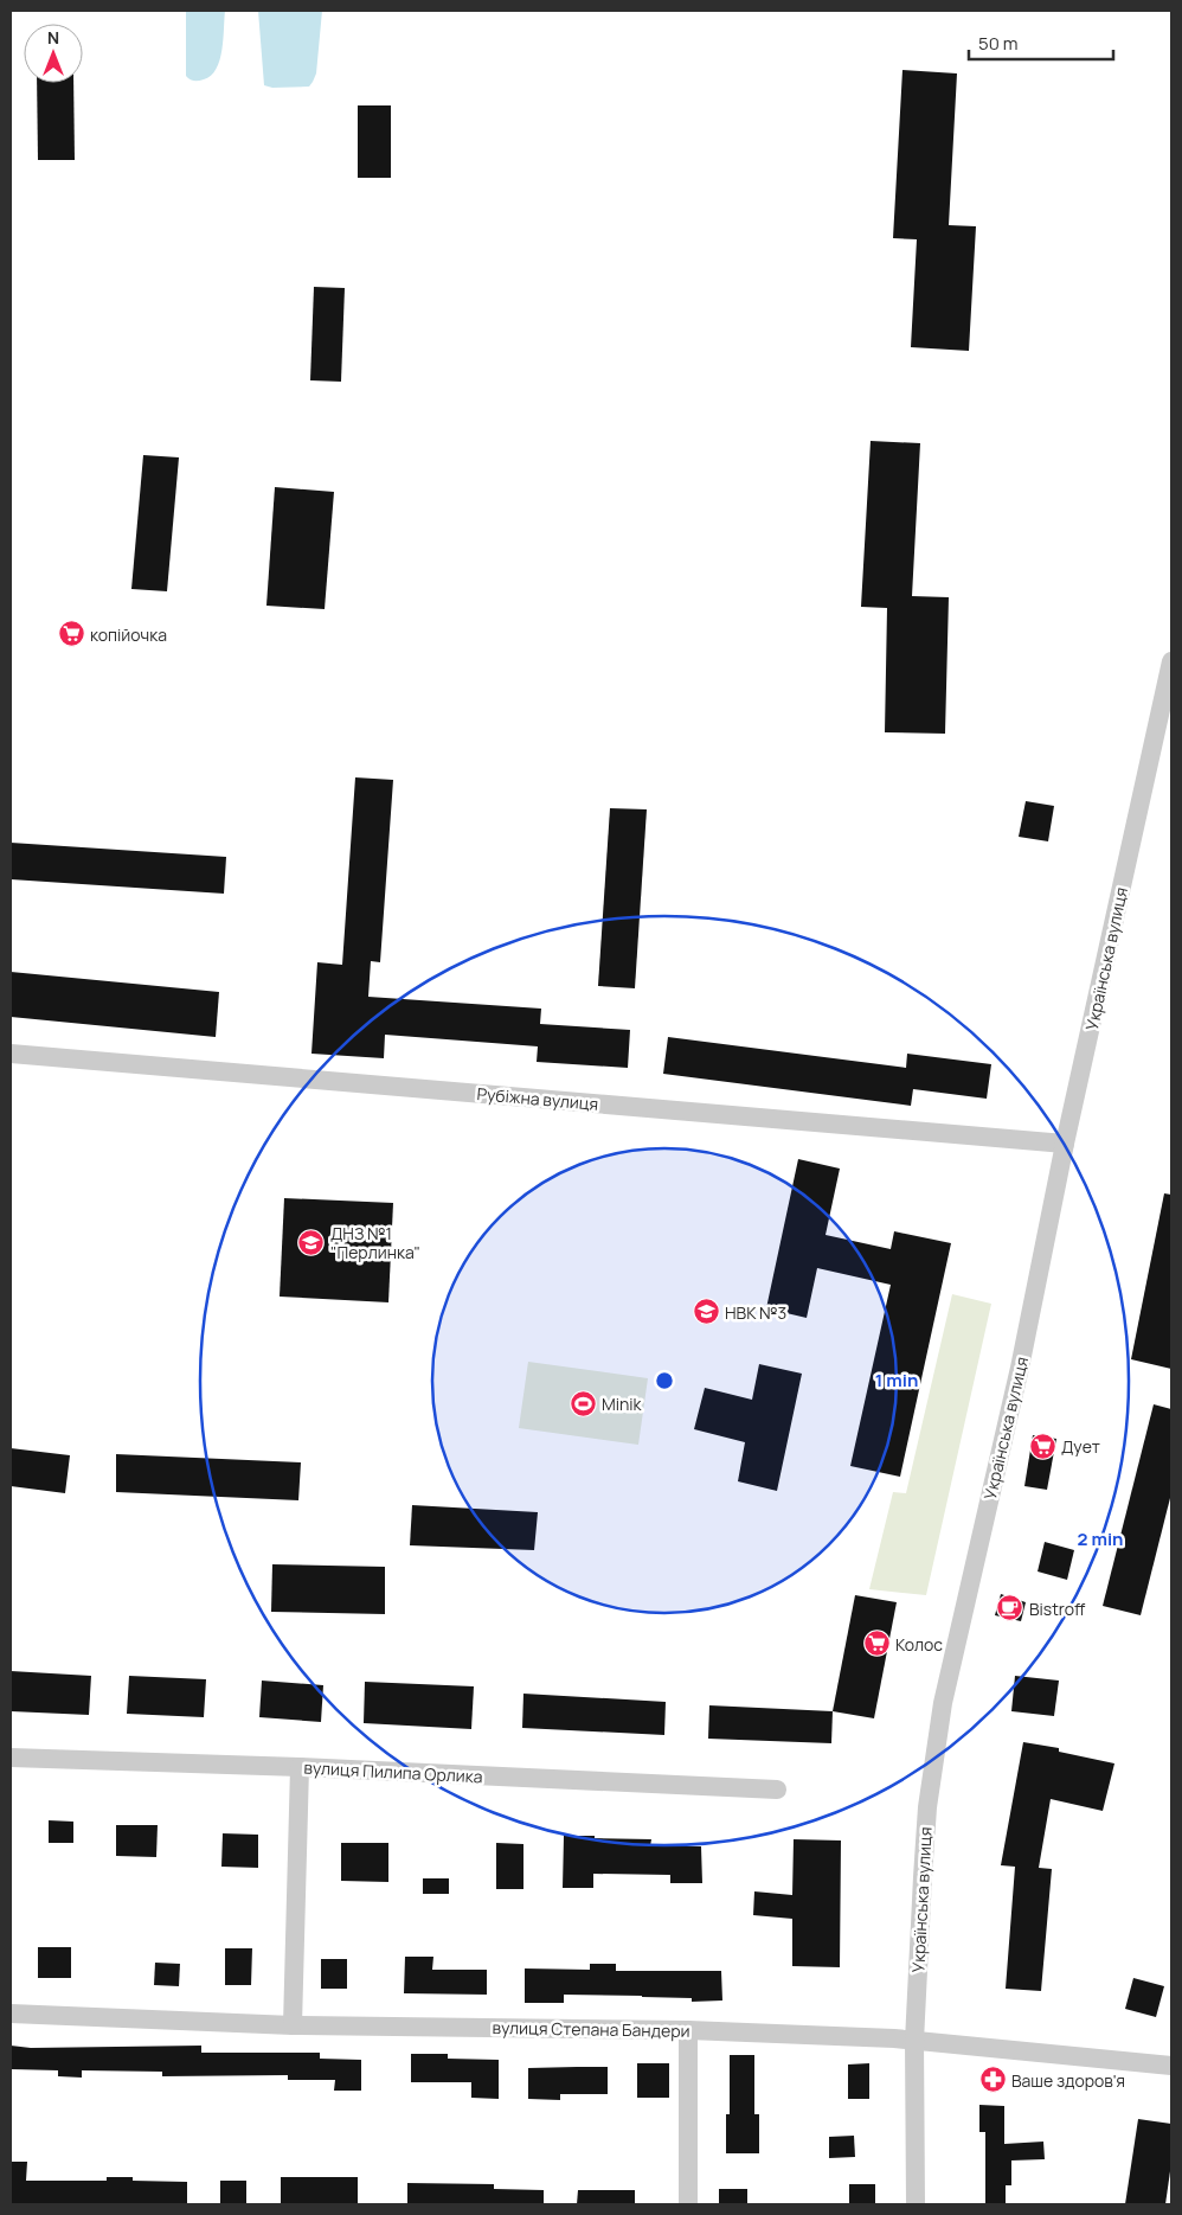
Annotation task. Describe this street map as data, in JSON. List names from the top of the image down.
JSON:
{
  "streets": {
    "street": [
      "Українська вулиця",
      "Рубіжна вулиця",
      "вулиця Пилипа Орлика",
      "вулиця Степана Бандери"
    ]
  },
  "crossings": [
    ["Українська вулиця", "Рубіжна вулиця"],
    ["Українська вулиця", "вулиця Степана Бандери"]
  ],
  "places": {
    "supermarket": ["копійочка", "Дует", "Колос"],
    "school or university": ["ДНЗ №1 \"Перлинка\"", "НВК №3"],
    "sports": ["Minik"],
    "cafe": ["Bistroff"],
    "pharmacy": ["Ваше здоров'я"]
  },
  "scale_bar": "50 m",
  "north": "top",
  "rings": ["1 min", "2 min"]
}
